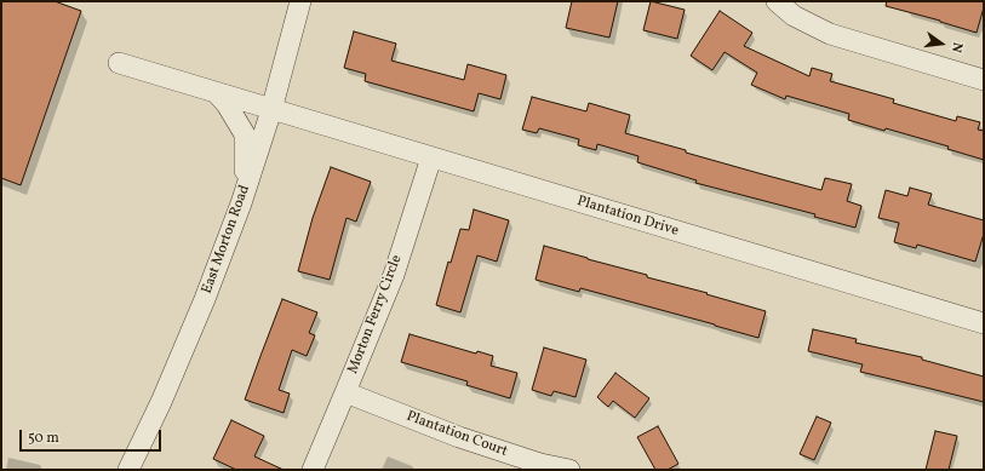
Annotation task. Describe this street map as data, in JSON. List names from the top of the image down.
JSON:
{
  "streets": {
    "street": [
      "Plantation Drive",
      "East Morton Road",
      "Morton Ferry Circle",
      "Plantation Court"
    ]
  },
  "crossings": [
    ["Plantation Drive", "East Morton Road"],
    ["Plantation Drive", "Morton Ferry Circle"],
    ["Morton Ferry Circle", "Plantation Court"]
  ],
  "scale_bar": "50 m",
  "north": "right"
}
